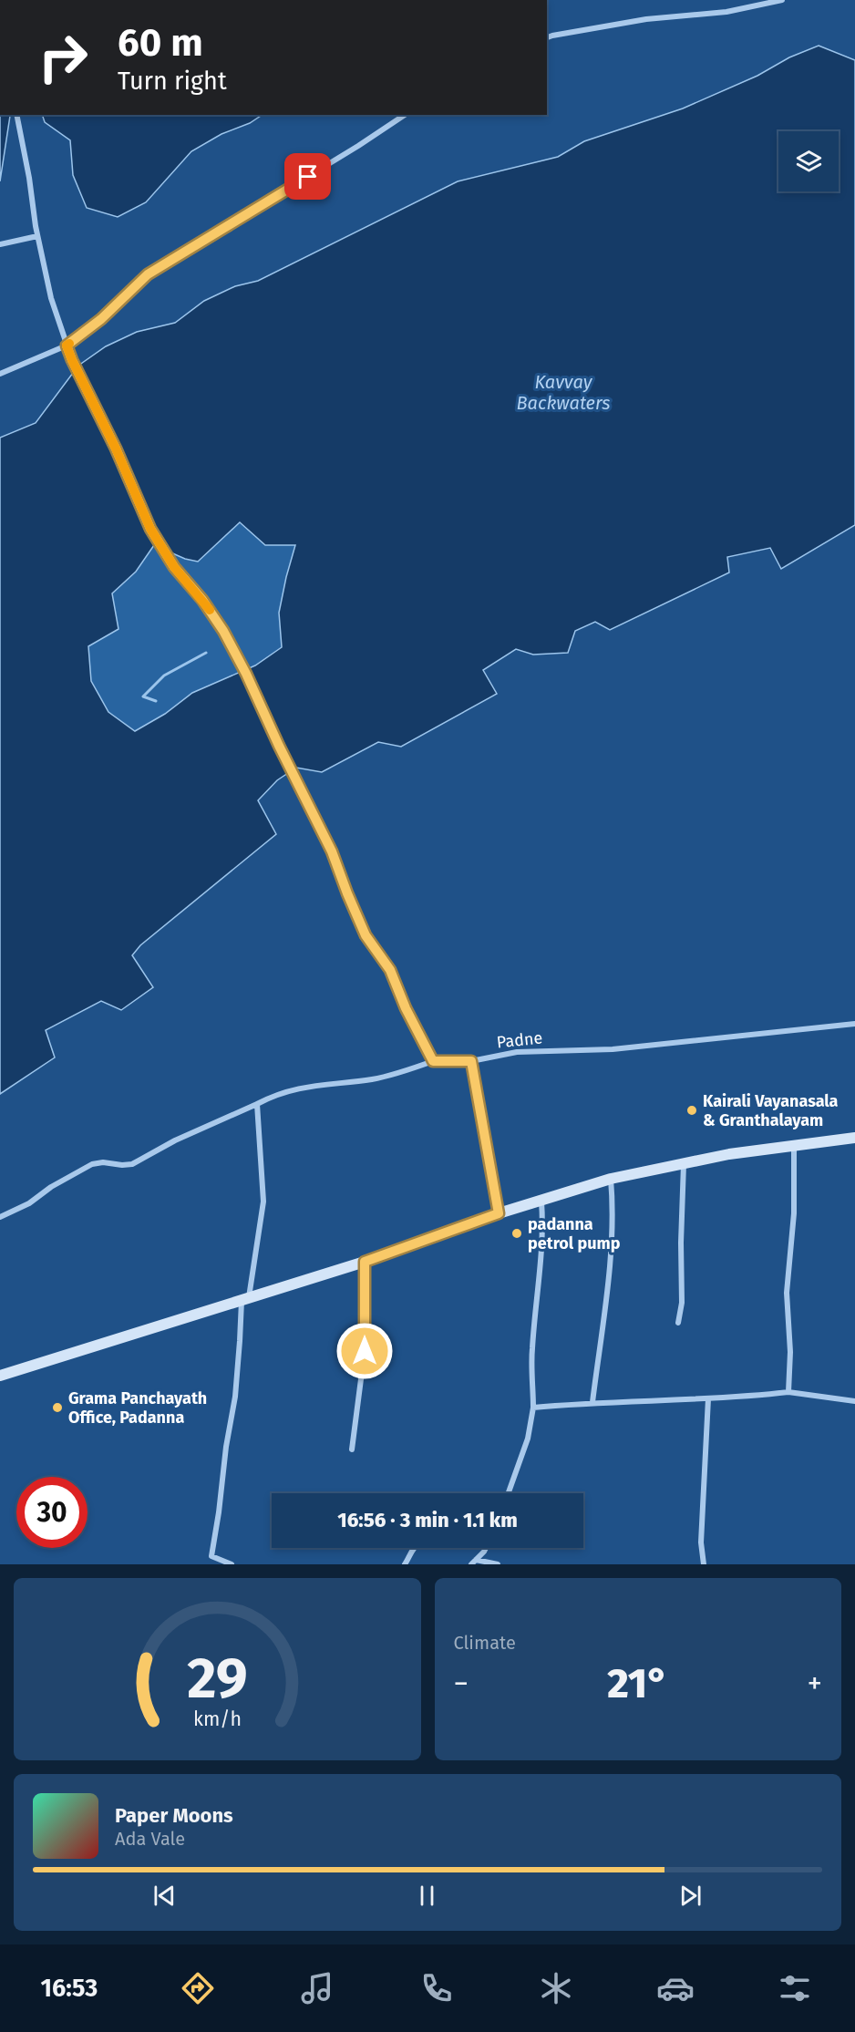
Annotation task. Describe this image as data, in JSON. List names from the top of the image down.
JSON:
{
  "streets": {
    "street": ["Padne"]
  },
  "water": ["Kavvay Backwaters"],
  "places": ["Kairali Vayanasala & Granthalayam", "padanna petrol pump", "Grama Panchayath Office, Padanna"],
  "page": {
    "turn": ["60 m", "Turn right"],
    "limit": "30",
    "trip": "16:56 · 3 min · 1.1 km",
    "tile": "Climate",
    "heat": ["−", "21°", "+"],
    "song": ["Paper Moons", "Ada Vale"],
    "tabs": "16:53",
    "gauge": ["29", "km/h"]
  }
}
